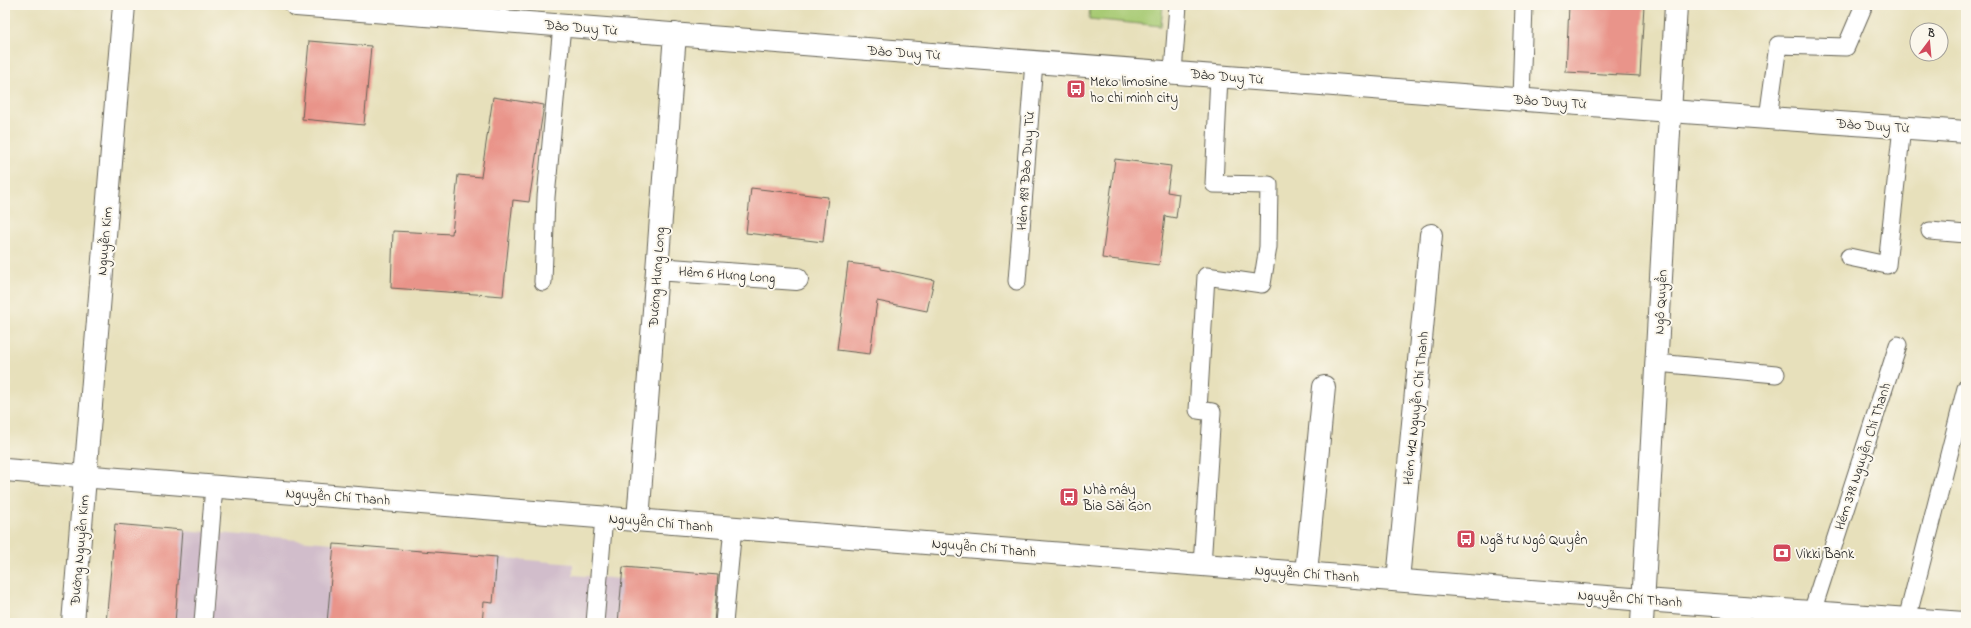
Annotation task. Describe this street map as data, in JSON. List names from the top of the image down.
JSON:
{
  "streets": {
    "street": [
      "Đào Duy Từ",
      "Nguyễn Kim",
      "Hẻm 6 Hưng Long",
      "Đường Hưng Long",
      "Ngô Quyền",
      "Hẻm 412 Nguyễn Chí Thanh",
      "Nguyễn Chí Thanh",
      "Đường Nguyễn Kim"
    ],
    "lane": ["Hẻm 189 Đào Duy Từ", "Hẻm 378 Nguyễn Chí Thanh"]
  },
  "crossings": [
    ["Đào Duy Từ", "Hẻm 189 Đào Duy Từ"],
    ["Đào Duy Từ", "Đường Hưng Long"],
    ["Đào Duy Từ", "Ngô Quyền"],
    ["Nguyễn Kim", "Nguyễn Chí Thanh"],
    ["Nguyễn Kim", "Đường Nguyễn Kim"],
    ["Hẻm 6 Hưng Long", "Đường Hưng Long"],
    ["Đường Hưng Long", "Nguyễn Chí Thanh"],
    ["Ngô Quyền", "Nguyễn Chí Thanh"],
    ["Hẻm 412 Nguyễn Chí Thanh", "Nguyễn Chí Thanh"],
    ["Hẻm 378 Nguyễn Chí Thanh", "Nguyễn Chí Thanh"],
    ["Nguyễn Chí Thanh", "Đường Nguyễn Kim"]
  ],
  "places": {
    "bus stop": ["Meko limosine ho chi minh city", "Nhà máy Bia Sài Gòn", "Ngã tư Ngô Quyền"],
    "bank": ["Vikki Bank"]
  },
  "north": "top"
}
